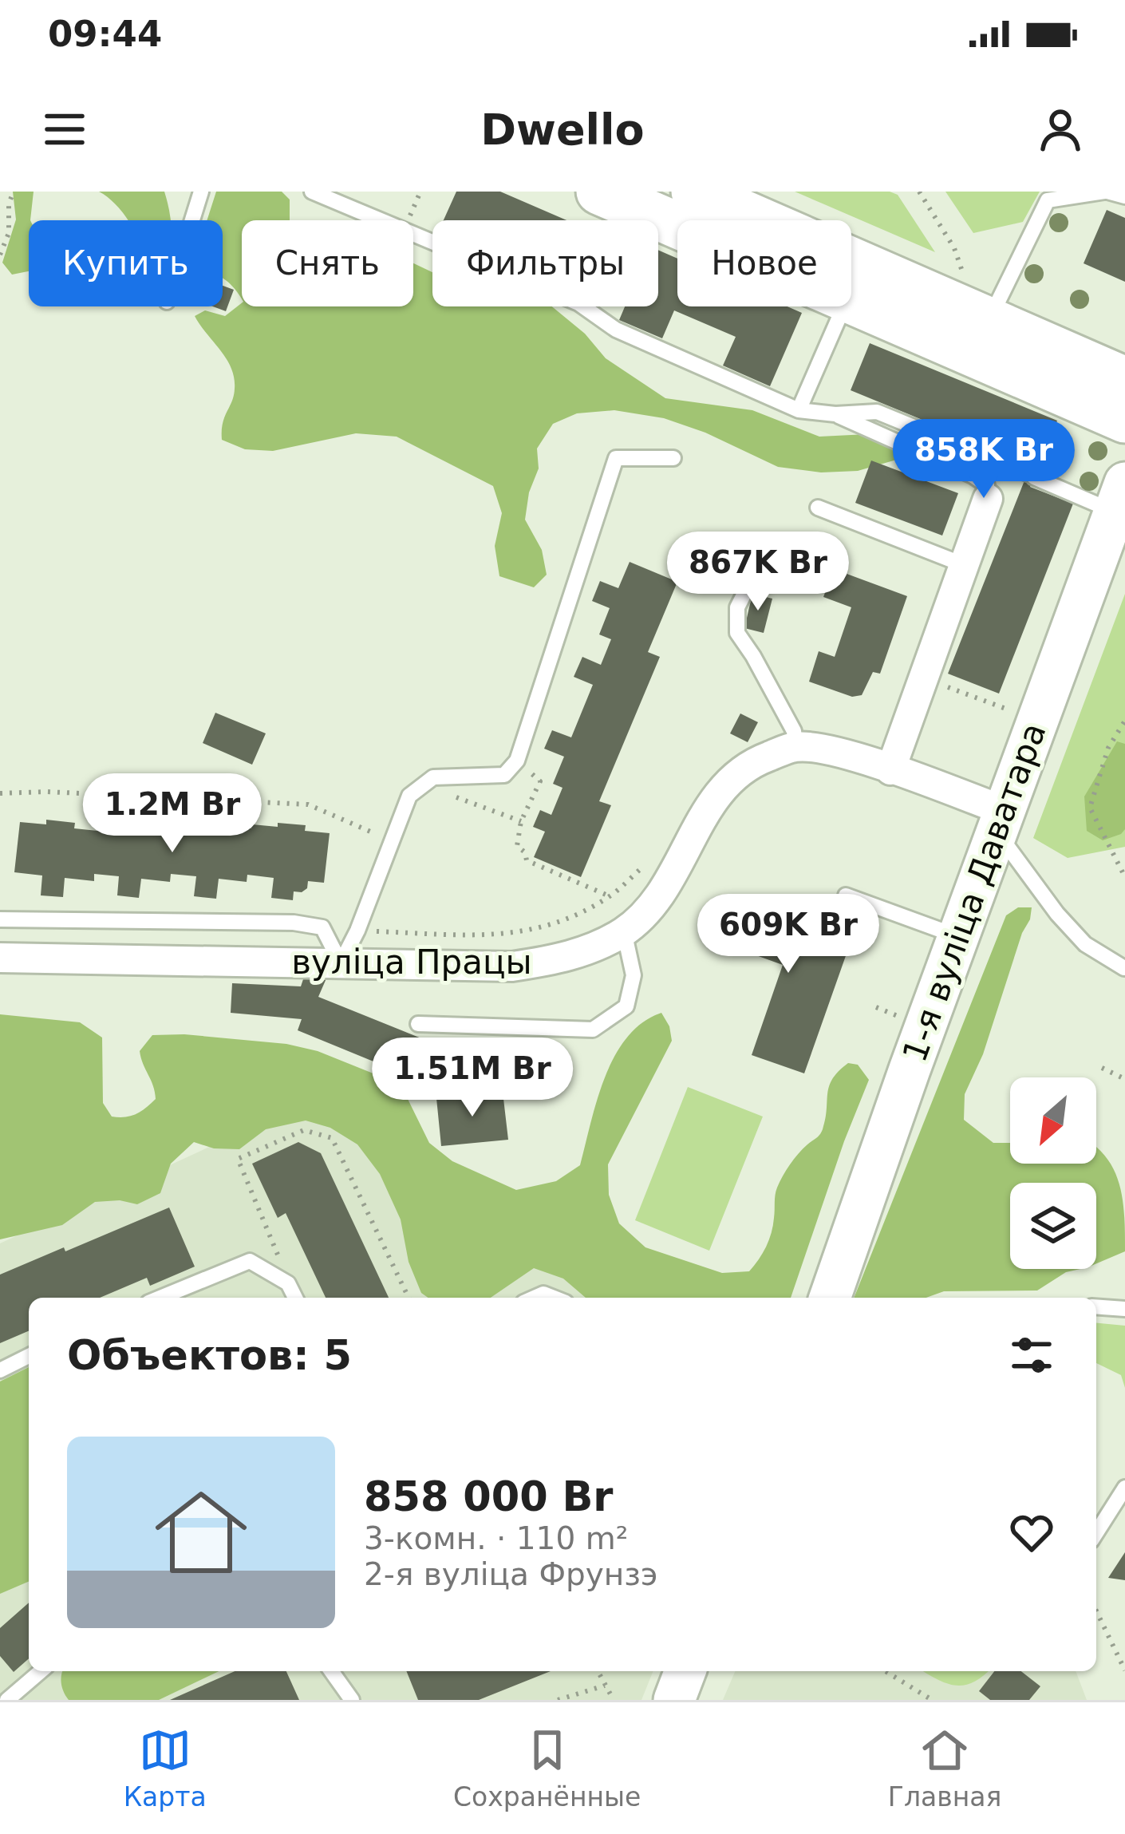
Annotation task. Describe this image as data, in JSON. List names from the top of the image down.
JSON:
{
  "streets": {
    "street": ["1-я вуліца Даватара", "вуліца Працы"]
  },
  "crossings": [
    ["1-я вуліца Даватара", "вуліца Працы"]
  ],
  "north": "bottom left",
  "page": {
    "status": "09:44",
    "header": "Dwello",
    "chip": [
      "Купить",
      "Снять",
      "Фильтры",
      "Новое"
    ],
    "price": [
      "858K Br",
      "867K Br",
      "1.2M Br",
      "609K Br",
      "1.51M Br"
    ],
    "heading": "Объектов: 5",
    "list": [
      {
        "name": "858 000 Br",
        "note": "3-комн. · 110 m² · 2-я вуліца Фрунзэ"
      }
    ],
    "tabs": ["Карта", "Сохранённые", "Главная"]
  }
}
